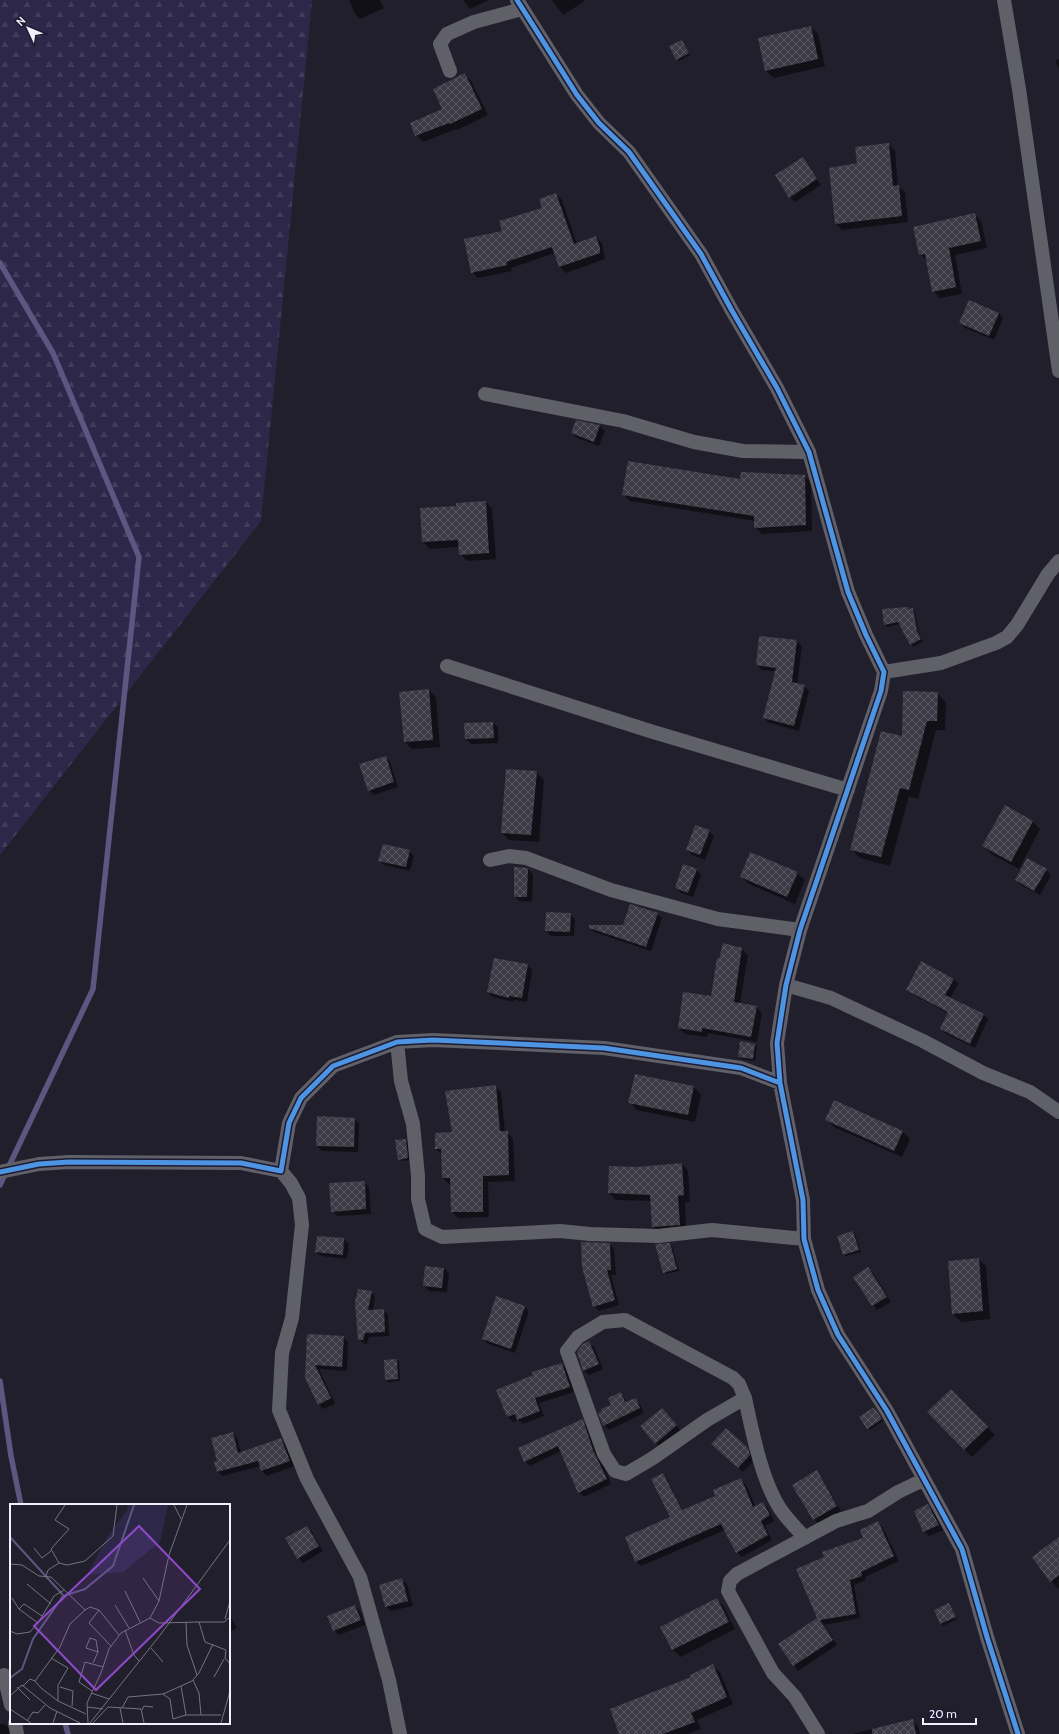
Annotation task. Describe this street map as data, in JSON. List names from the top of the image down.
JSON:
{
  "scale_bar": "20 m",
  "north": "top left"
}
